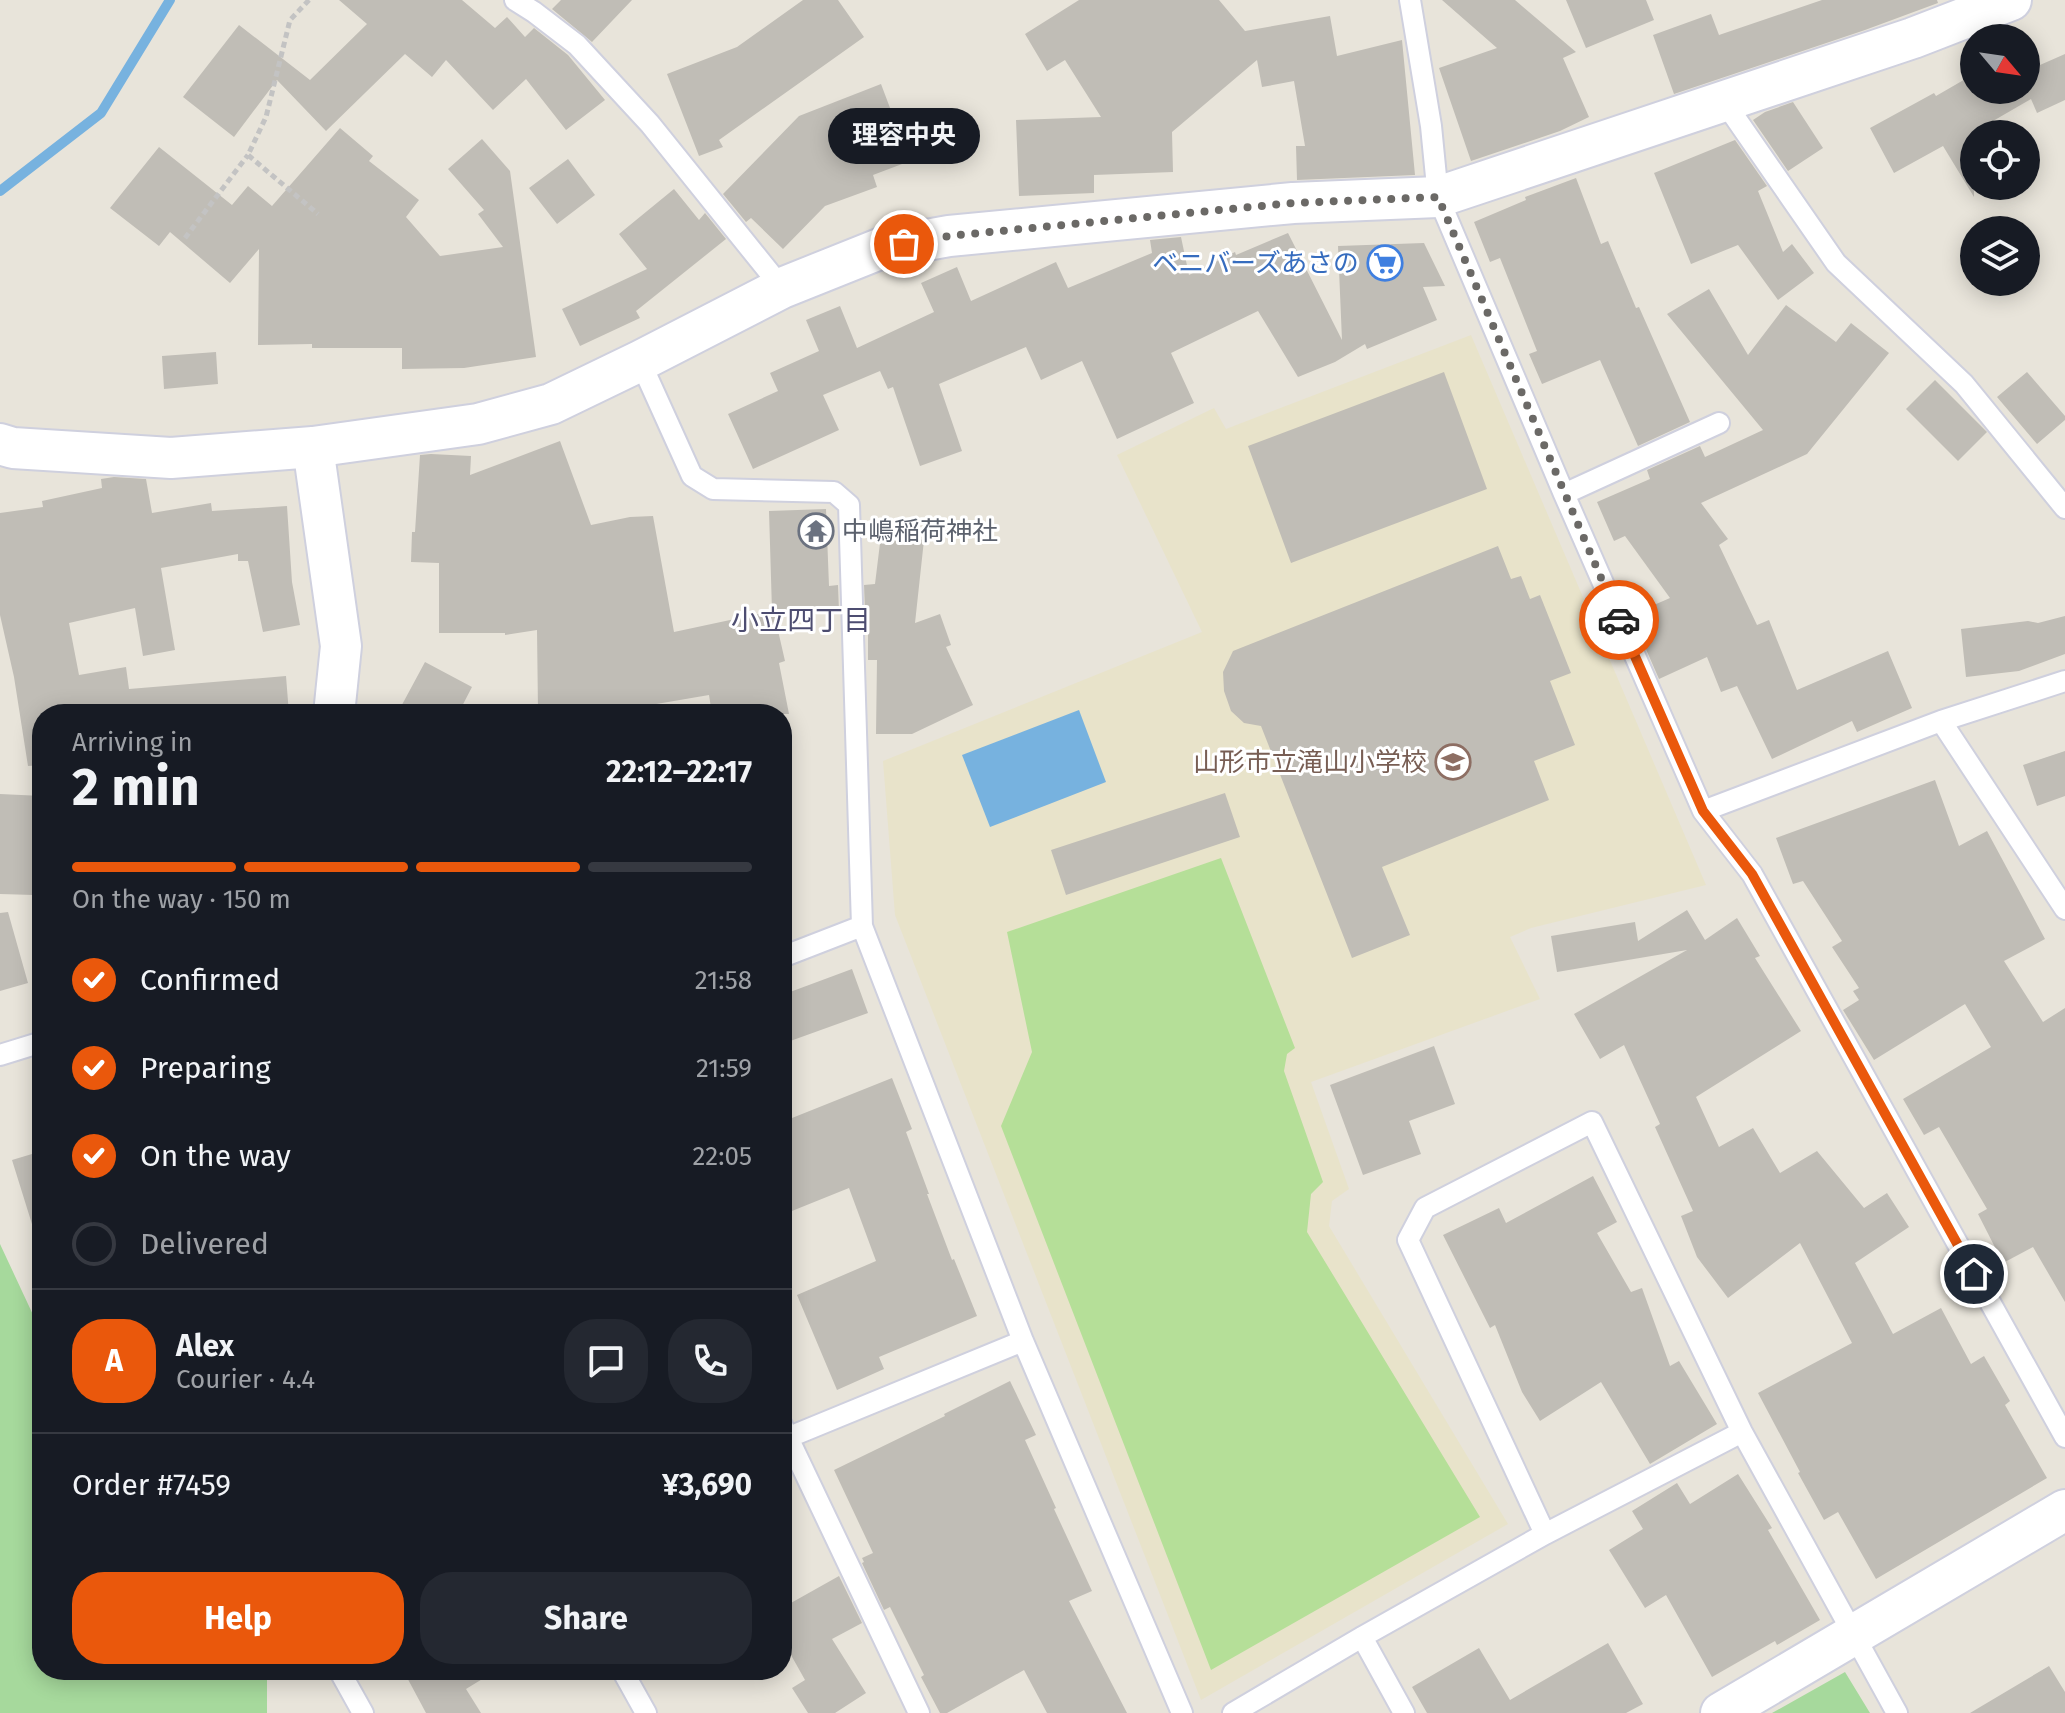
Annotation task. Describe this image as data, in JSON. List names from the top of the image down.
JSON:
{
  "districts": ["小立四丁目"],
  "places": {
    "other": ["理容中央"],
    "supermarket": ["ベニバーズあさの"],
    "temple": ["中嶋稲荷神社"],
    "school or university": ["山形市立滝山小学校"]
  },
  "north": "bottom right",
  "page": {
    "bubble": "理容中央",
    "heading": ["2 min", "Arriving in", "22:12–22:17"],
    "panel": [
      "Alex",
      "Courier · 4.4",
      "Order #7459",
      "¥3,690"
    ],
    "bar": "On the way · 150 m",
    "list": [
      ["Confirmed", "21:58"],
      ["Preparing", "21:59"],
      ["On the way", "22:05"],
      "Delivered"
    ],
    "round": "A",
    "buttons": ["Help", "Share"]
  }
}
